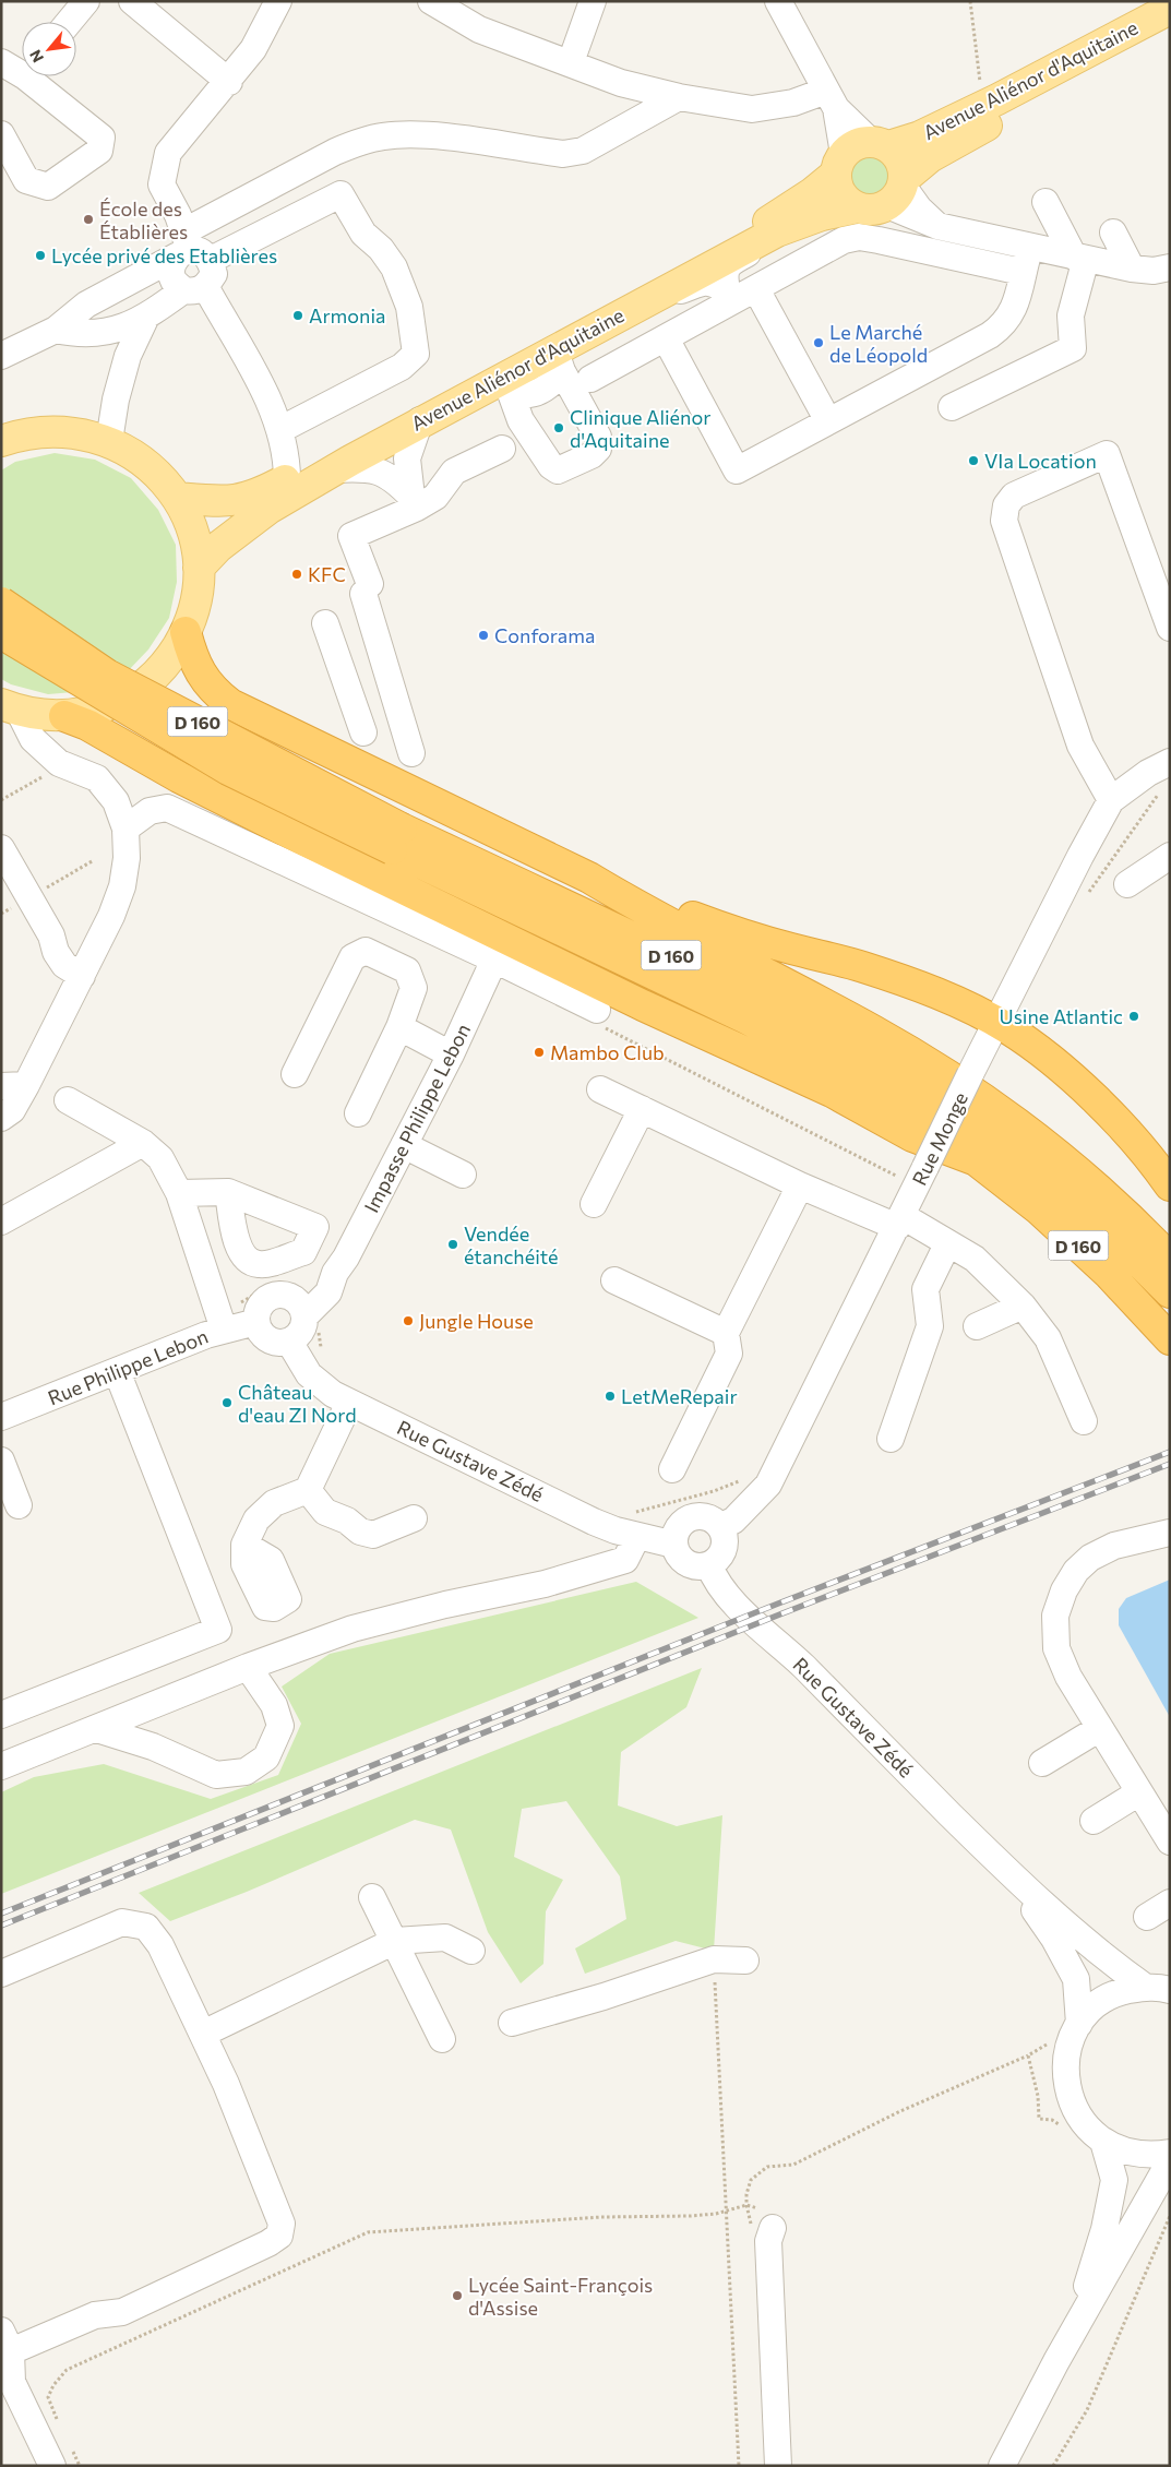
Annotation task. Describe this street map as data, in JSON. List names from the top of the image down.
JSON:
{
  "streets": {
    "highway": ["D 160"],
    "main road": ["Avenue Aliénor d'Aquitaine"],
    "street": [
      "Impasse Philippe Lebon",
      "Rue Monge",
      "Rue Philippe Lebon",
      "Rue Gustave Zédé"
    ]
  },
  "crossings": [
    ["Impasse Philippe Lebon", "Rue Philippe Lebon"],
    ["Impasse Philippe Lebon", "Rue Gustave Zédé"],
    ["Rue Monge", "Rue Gustave Zédé"],
    ["Rue Philippe Lebon", "Rue Gustave Zédé"]
  ],
  "places": [
    "École des Établières",
    "Lycée privé des Etablières",
    "Armonia",
    "Le Marché de Léopold",
    "Clinique Aliénor d'Aquitaine",
    "VIa Location",
    "KFC",
    "Conforama",
    "Usine Atlantic",
    "Mambo Club",
    "Vendée étanchéité",
    "Jungle House",
    "LetMeRepair",
    "Château d'eau ZI Nord",
    "Lycée Saint-François d'Assise"
  ],
  "north": "bottom left"
}
